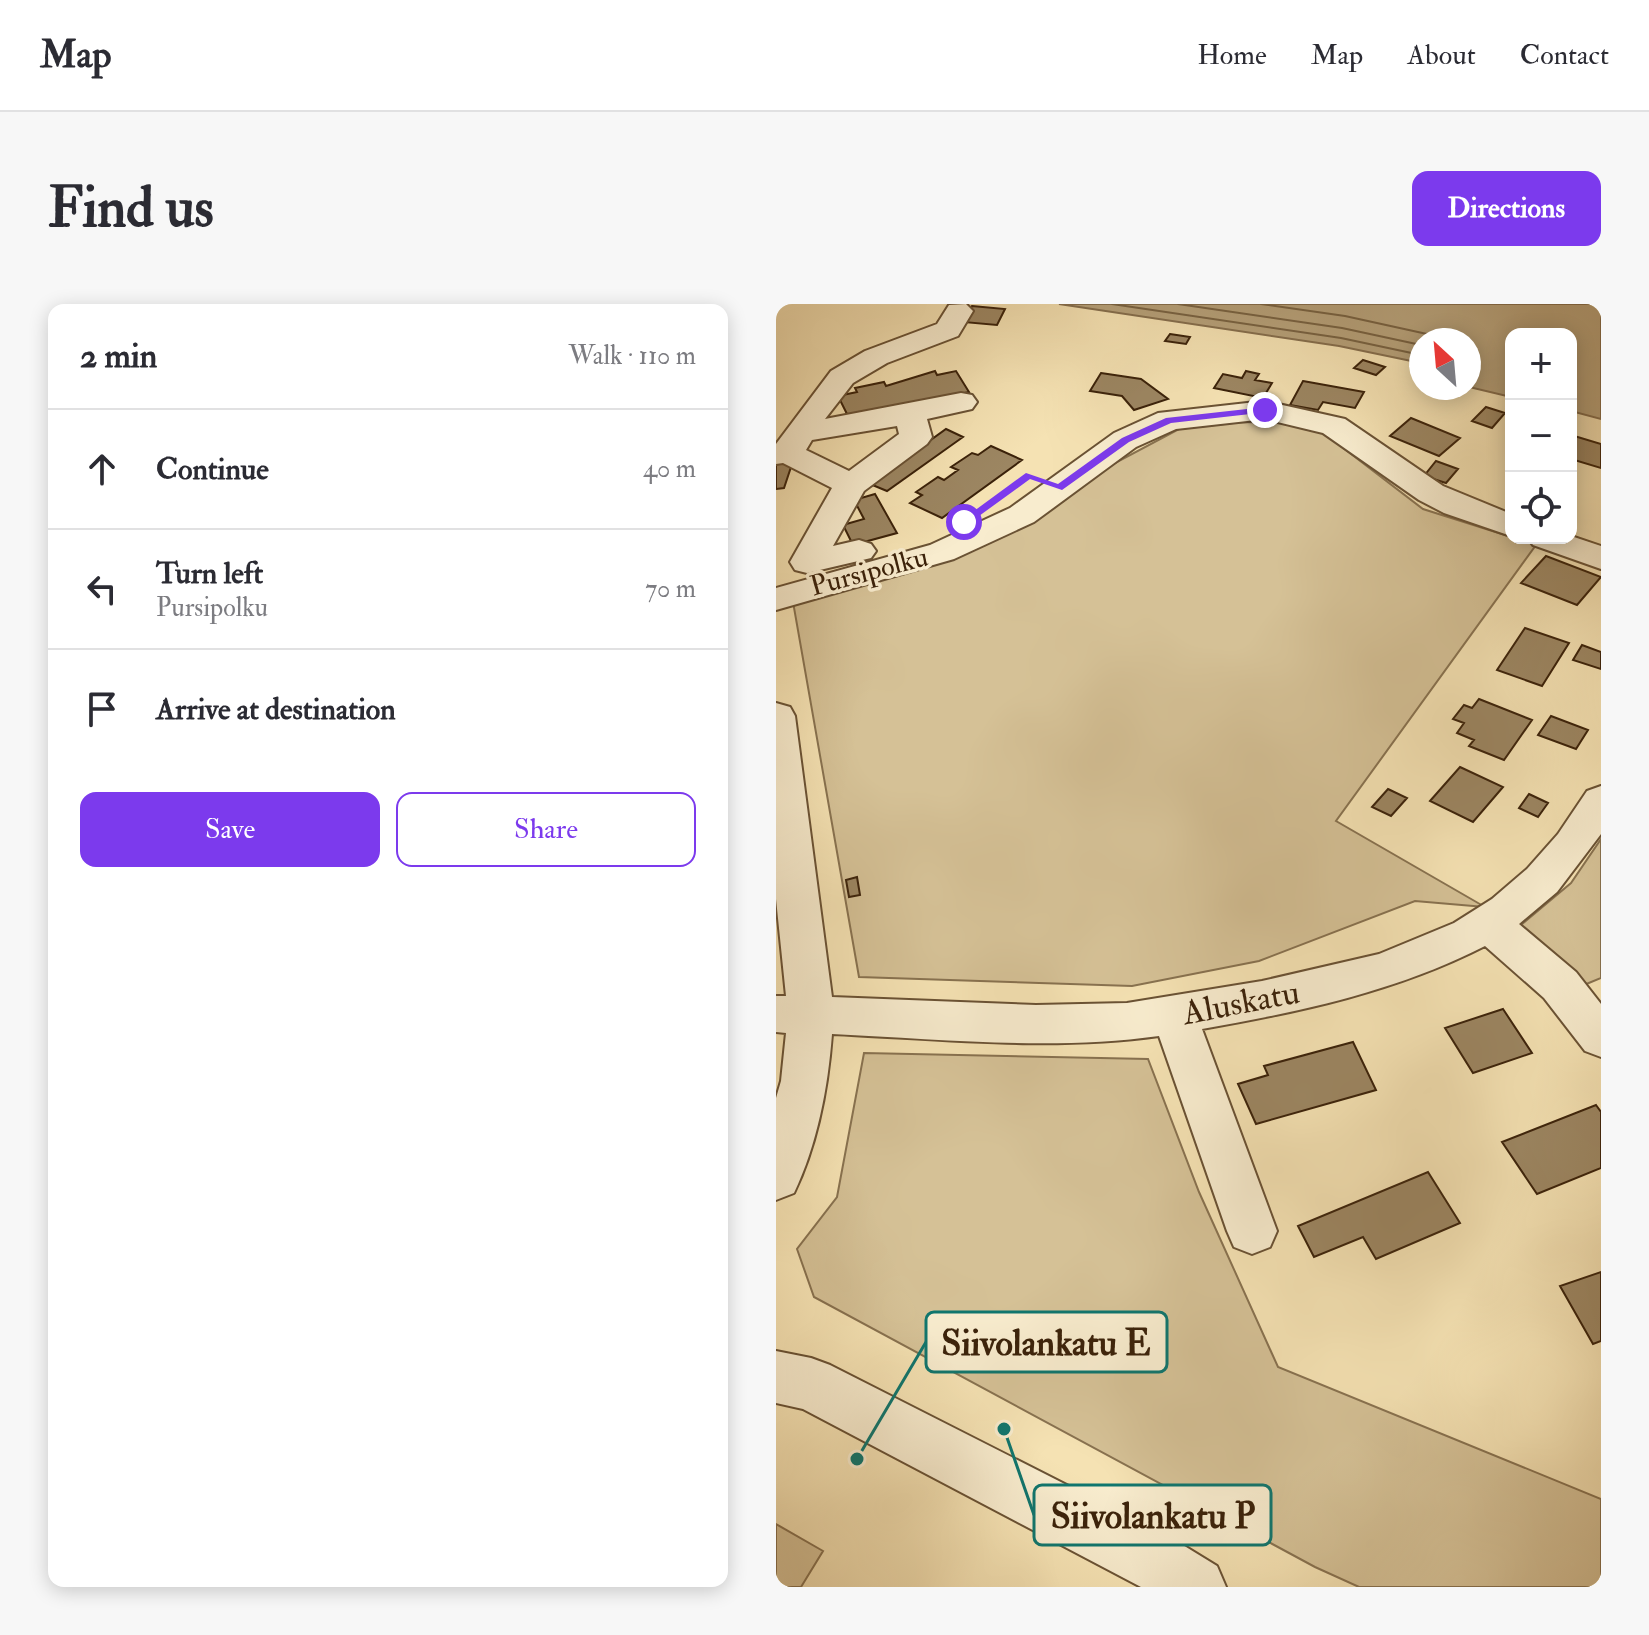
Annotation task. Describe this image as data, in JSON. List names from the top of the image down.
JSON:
{
  "streets": {
    "street": ["Pursipolku", "Aluskatu"]
  },
  "places": ["Siivolankatu P", "Siivolankatu E"],
  "north": "top left",
  "page": {
    "header": "Map",
    "nav": [
      "Home",
      "Map",
      "About",
      "Contact"
    ],
    "buttons": [
      "Directions",
      ["Save", "Share"]
    ],
    "title": "Find us",
    "heading": ["2 min", "Walk · 110 m"],
    "map_buttons": ["+", "−"],
    "list": [
      ["Continue", "40 m"],
      ["Turn left", "Pursipolku", "70 m"],
      "Arrive at destination"
    ]
  }
}
